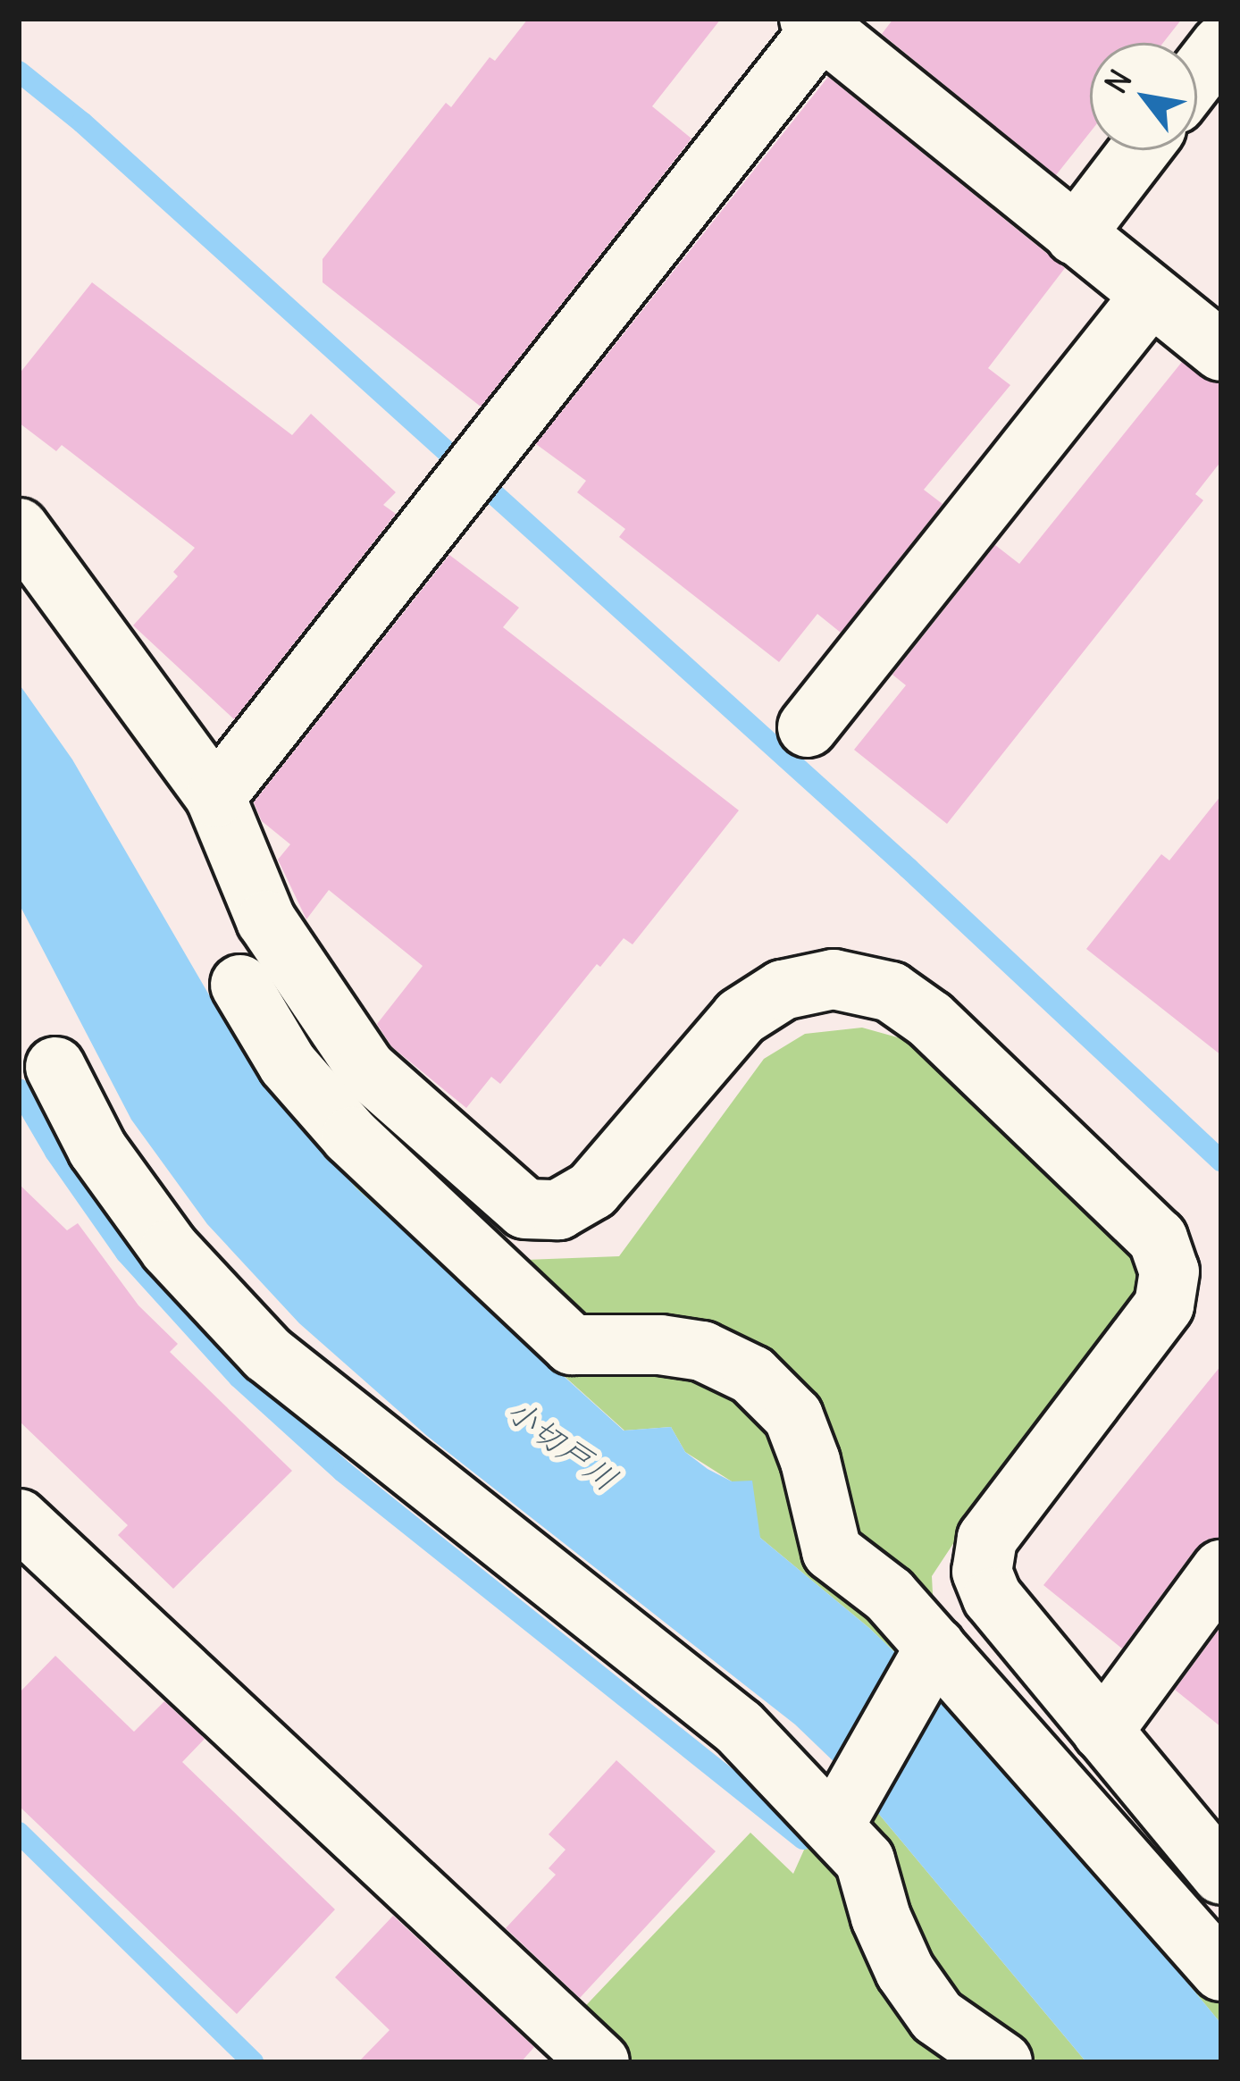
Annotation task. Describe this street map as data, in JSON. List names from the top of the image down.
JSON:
{
  "water": ["小切戸川"],
  "north": "top left"
}
